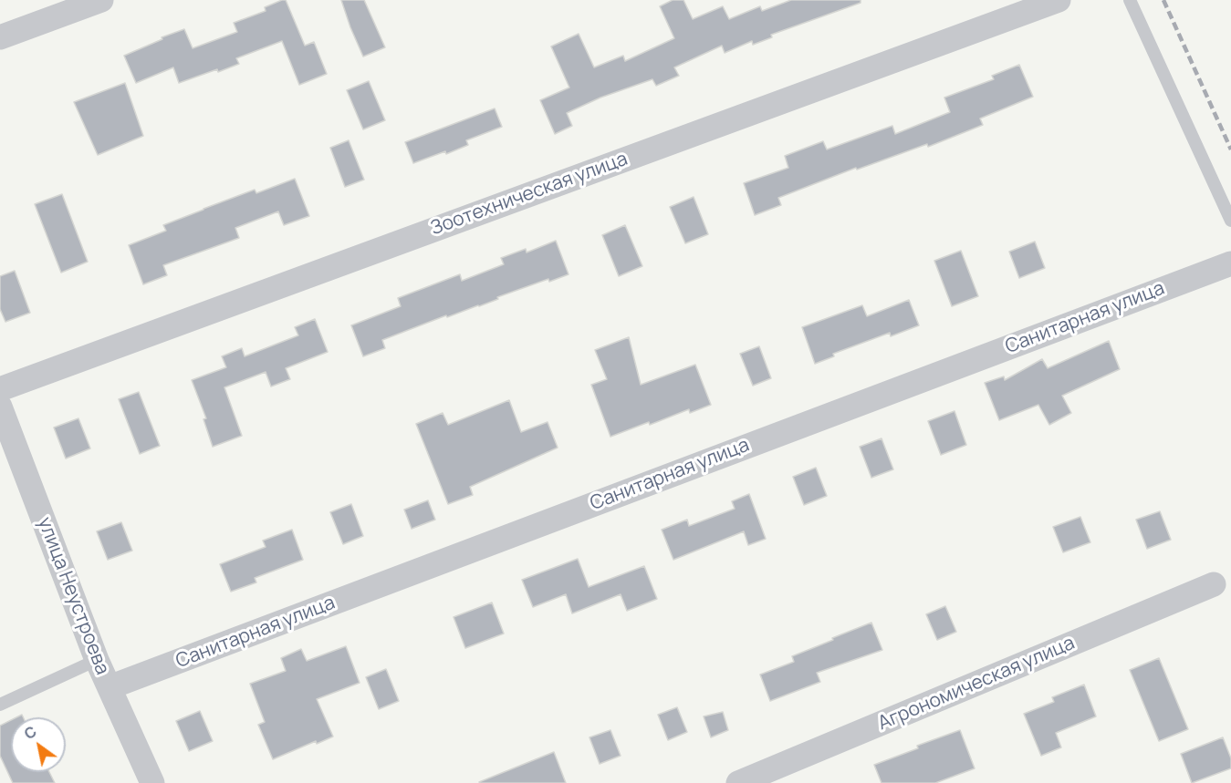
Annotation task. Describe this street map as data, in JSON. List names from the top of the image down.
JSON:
{
  "streets": {
    "street": [
      "Зоотехническая улица",
      "Санитарная улица",
      "улица Неустроева",
      "Агрономическая улица"
    ]
  },
  "crossings": [
    ["Санитарная улица", "улица Неустроева"]
  ],
  "north": "top left"
}
